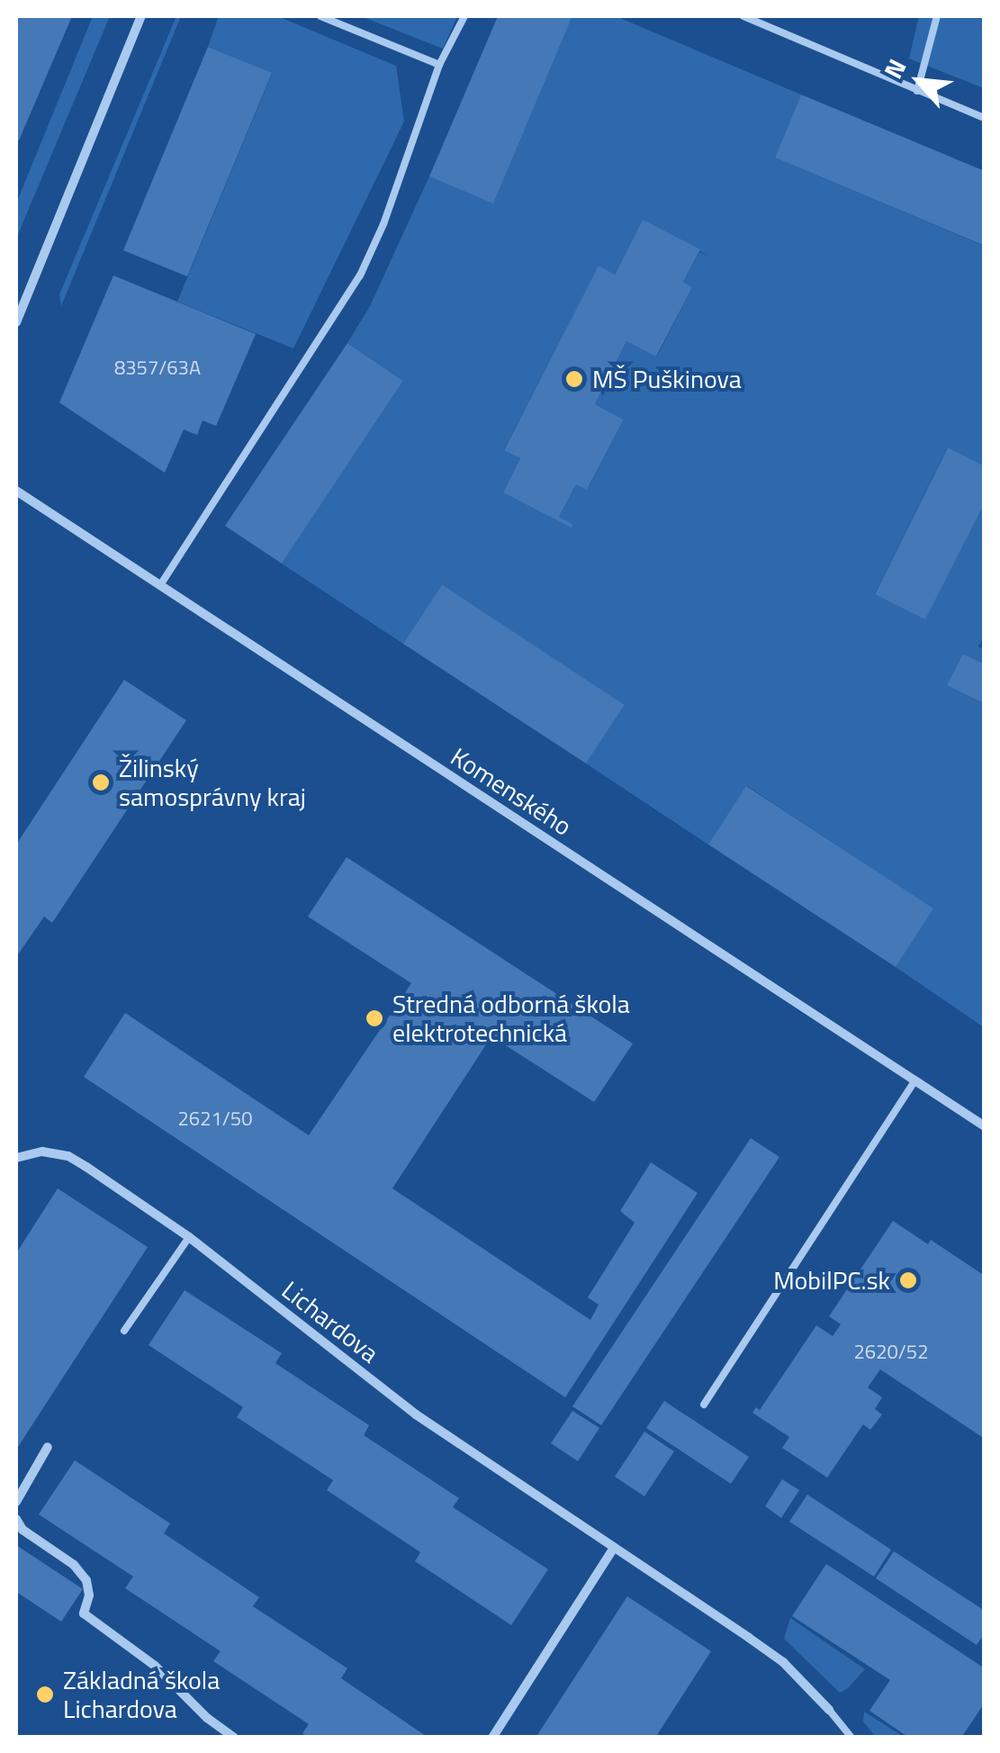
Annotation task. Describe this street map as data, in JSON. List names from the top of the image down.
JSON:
{
  "streets": {
    "street": ["Komenského", "Lichardova"]
  },
  "places": [
    "MŠ Puškinova",
    "Žilinský samosprávny kraj",
    "Stredná odborná škola elektrotechnická",
    "MobilPC.sk",
    "Základná škola Lichardova"
  ],
  "house_numbers": ["8357/63A", "2621/50", "2620/52"],
  "north": "top left"
}
